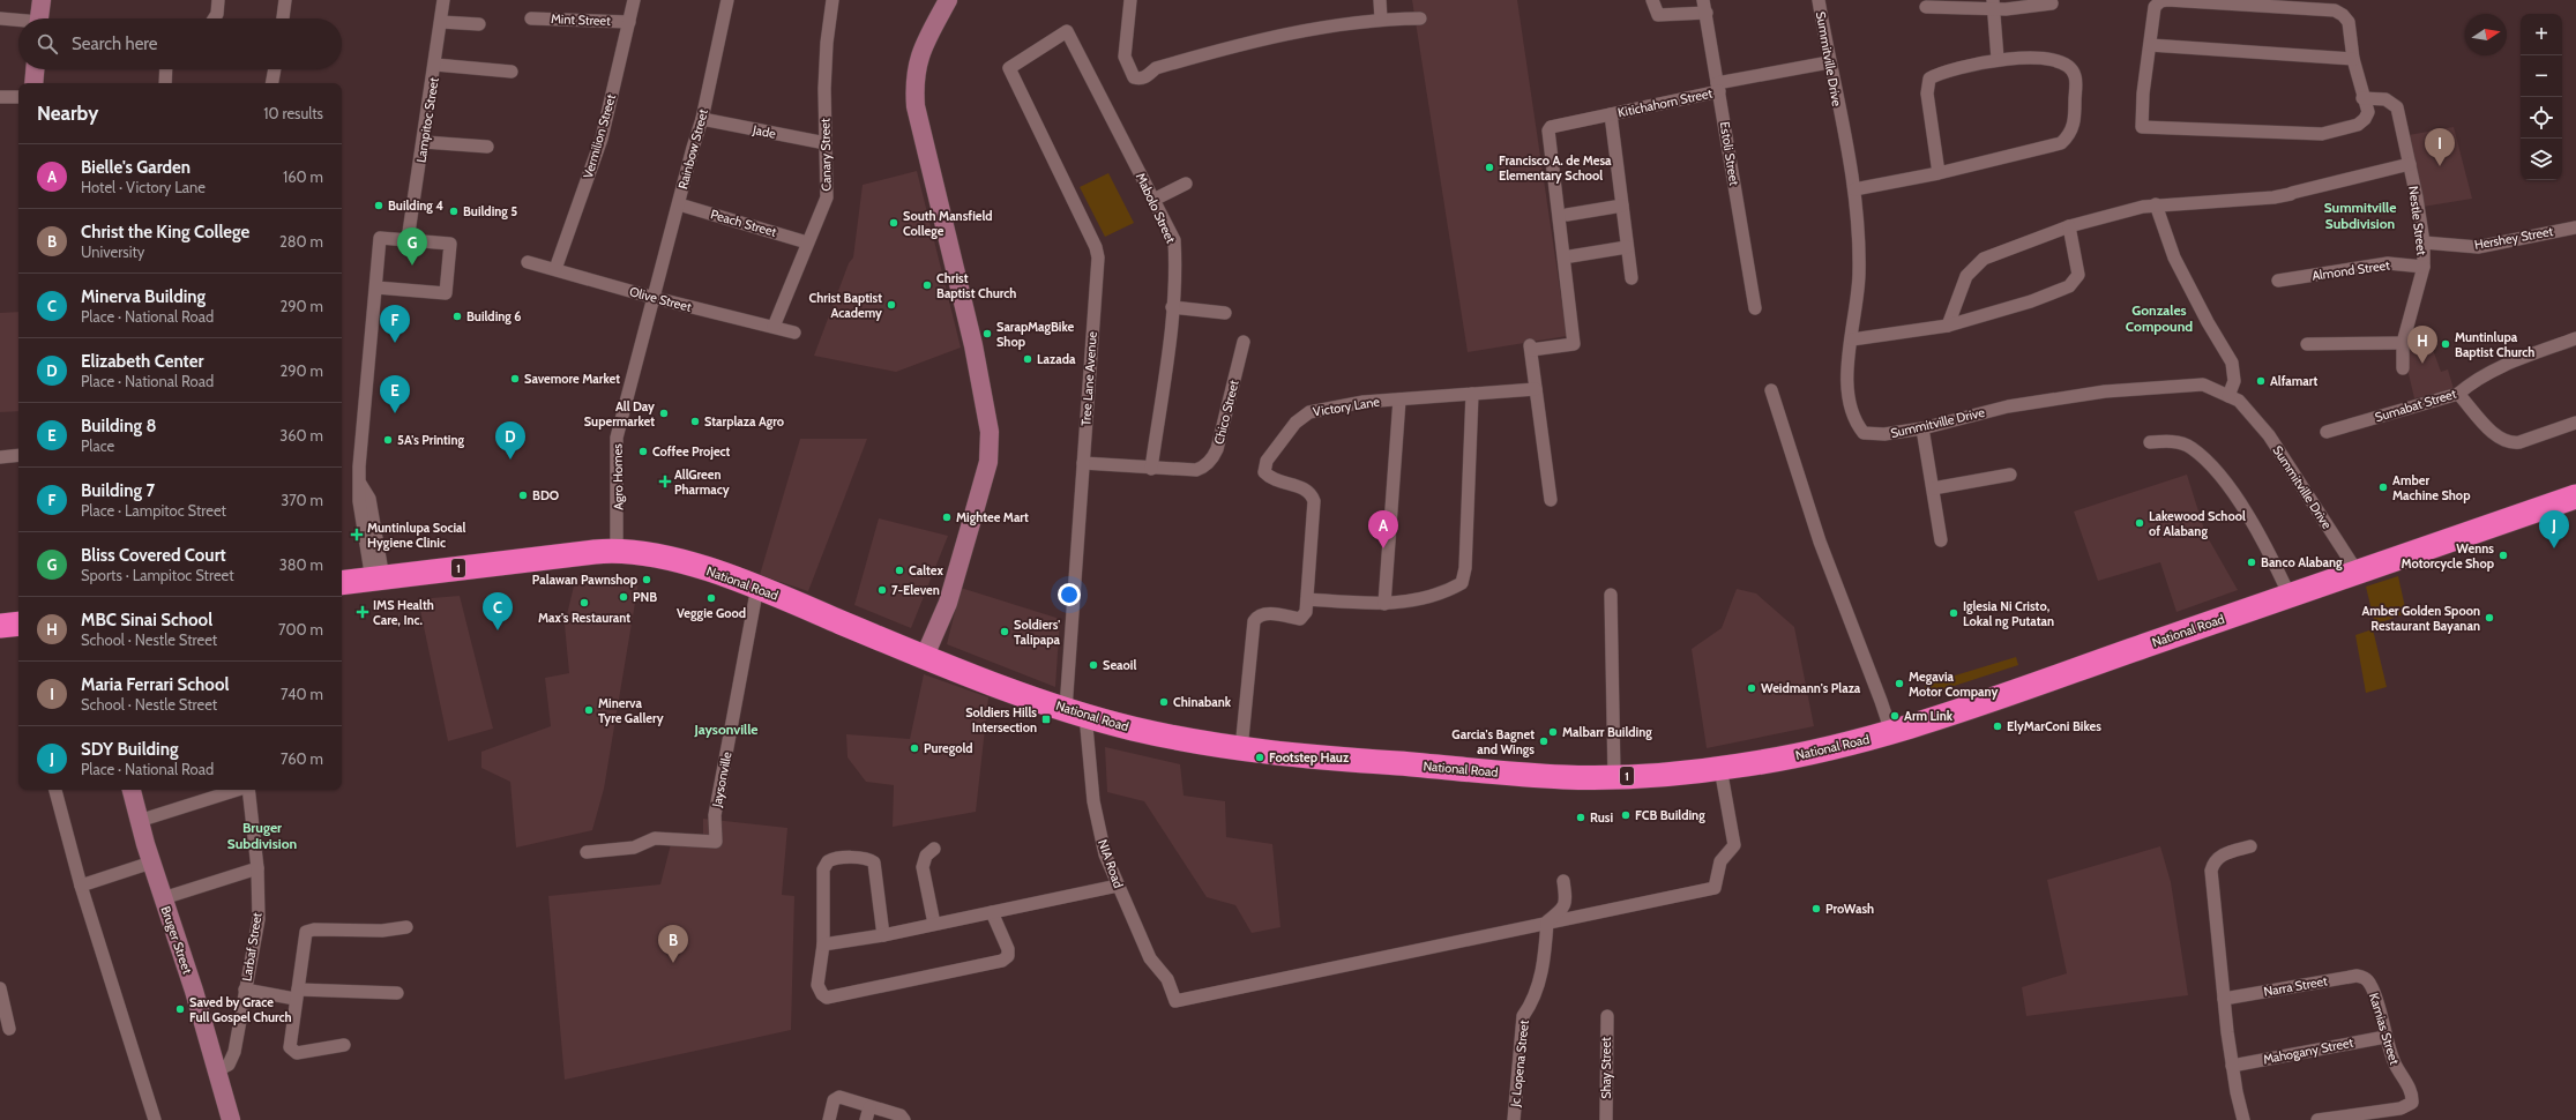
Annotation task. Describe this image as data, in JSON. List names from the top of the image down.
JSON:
{
  "streets": {
    "highway": ["1", "National Road"],
    "street": [
      "Mint Street",
      "Summitville Drive",
      "Kitichahorn Street",
      "Lampitoc Street",
      "Jade",
      "Vermilion Street",
      "Rainbow Street",
      "Estoli Street",
      "Canary Street",
      "Mabolo Street",
      "Nestle Street",
      "Peach Street",
      "Hershey Street",
      "Almond Street",
      "Olive Street",
      "Tree Lane Avenue",
      "Sumabat Street",
      "Victory Lane",
      "Chico Street",
      "Agro Homes",
      "Jaysonville",
      "NIA Road",
      "Bruger Street",
      "Larbaf Street",
      "Narra Street",
      "Kamias Street",
      "Mahogany Street",
      "Jc Lopena Street",
      "Shay Street"
    ]
  },
  "crossings": [
    ["Mint Street", "Vermilion Street"],
    ["Summitville Drive", "Kitichahorn Street"],
    ["Summitville Drive", "National Road"],
    ["Kitichahorn Street", "Estoli Street"],
    ["Jade", "Rainbow Street"],
    ["Jade", "Canary Street"],
    ["Vermilion Street", "Olive Street"],
    ["Rainbow Street", "Peach Street"],
    ["Rainbow Street", "Olive Street"],
    ["Rainbow Street", "Agro Homes"],
    ["Canary Street", "Peach Street"],
    ["Canary Street", "Olive Street"],
    ["Mabolo Street", "Tree Lane Avenue"],
    ["Mabolo Street", "Chico Street"],
    ["Nestle Street", "Hershey Street"],
    ["Nestle Street", "Almond Street"],
    ["Olive Street", "Agro Homes"],
    ["Tree Lane Avenue", "Chico Street"],
    ["Tree Lane Avenue", "National Road"],
    ["Tree Lane Avenue", "NIA Road"],
    ["Agro Homes", "National Road"],
    ["National Road", "Jaysonville"],
    ["National Road", "NIA Road"],
    ["NIA Road", "Jc Lopena Street"],
    ["Bruger Street", "Larbaf Street"],
    ["Narra Street", "Kamias Street"],
    ["Kamias Street", "Mahogany Street"]
  ],
  "districts": [
    "Summitville Subdivision",
    "Gonzales Compound",
    "Jaysonville",
    "Bruger Subdivision"
  ],
  "places": {
    "other": [
      "Francisco A. de Mesa Elementary School",
      "Building 4",
      "Building 5",
      "South Mansfield College",
      "Christ Baptist Church",
      "Christ Baptist Academy",
      "Building 6",
      "SarapMagBike Shop",
      "Muntinlupa Baptist Church",
      "Lazada",
      "Savemore Market",
      "Alfamart",
      "All Day Supermarket",
      "Starplaza Agro",
      "5A's Printing",
      "Coffee Project",
      "Amber Machine Shop",
      "BDO",
      "Mightee Mart",
      "Lakewood School of Alabang",
      "Wenns Motorcycle Shop",
      "Banco Alabang",
      "Caltex",
      "Palawan Pawnshop",
      "7-Eleven",
      "PNB",
      "Veggie Good",
      "Max's Restaurant",
      "Iglesia Ni Cristo, Lokal ng Putatan",
      "Amber Golden Spoon Restaurant Bayanan",
      "Soldiers' Talipapa",
      "Seaoil",
      "Megavia Motor Company",
      "Weidmann's Plaza",
      "Chinabank",
      "Minerva Tyre Gallery",
      "Arm Link",
      "ElyMarConi Bikes",
      "Malbarr Building",
      "Garcia's Bagnet and Wings",
      "Puregold",
      "Footstep Hauz",
      "FCB Building",
      "Rusi",
      "ProWash",
      "Saved by Grace Full Gospel Church"
    ],
    "health": ["AllGreen Pharmacy", "Muntinlupa Social Hygiene Clinic", "IMS Health Care, Inc."],
    "transit": ["Soldiers Hills Intersection"]
  },
  "north": "right",
  "page": {
    "map_buttons": ["+", "−"],
    "search": "Search here",
    "heading": ["Nearby", "10 results"],
    "pins": [
      "I",
      "G",
      "F",
      "H",
      "E",
      "D",
      "A",
      "J",
      "C",
      "B"
    ],
    "list": [
      {
        "mark": "A",
        "name": "Bielle's Garden",
        "note": "Hotel · Victory Lane",
        "value": "160 m"
      },
      {
        "mark": "B",
        "name": "Christ the King College",
        "note": "University",
        "value": "280 m"
      },
      {
        "mark": "C",
        "name": "Minerva Building",
        "note": "Place · National Road",
        "value": "290 m"
      },
      {
        "mark": "D",
        "name": "Elizabeth Center",
        "note": "Place · National Road",
        "value": "290 m"
      },
      {
        "mark": "E",
        "name": "Building 8",
        "note": "Place",
        "value": "360 m"
      },
      {
        "mark": "F",
        "name": "Building 7",
        "note": "Place · Lampitoc Street",
        "value": "370 m"
      },
      {
        "mark": "G",
        "name": "Bliss Covered Court",
        "note": "Sports · Lampitoc Street",
        "value": "380 m"
      },
      {
        "mark": "H",
        "name": "MBC Sinai School",
        "note": "School · Nestle Street",
        "value": "700 m"
      },
      {
        "mark": "I",
        "name": "Maria Ferrari School",
        "note": "School · Nestle Street",
        "value": "740 m"
      },
      {
        "mark": "J",
        "name": "SDY Building",
        "note": "Place · National Road",
        "value": "760 m"
      }
    ]
  }
}
